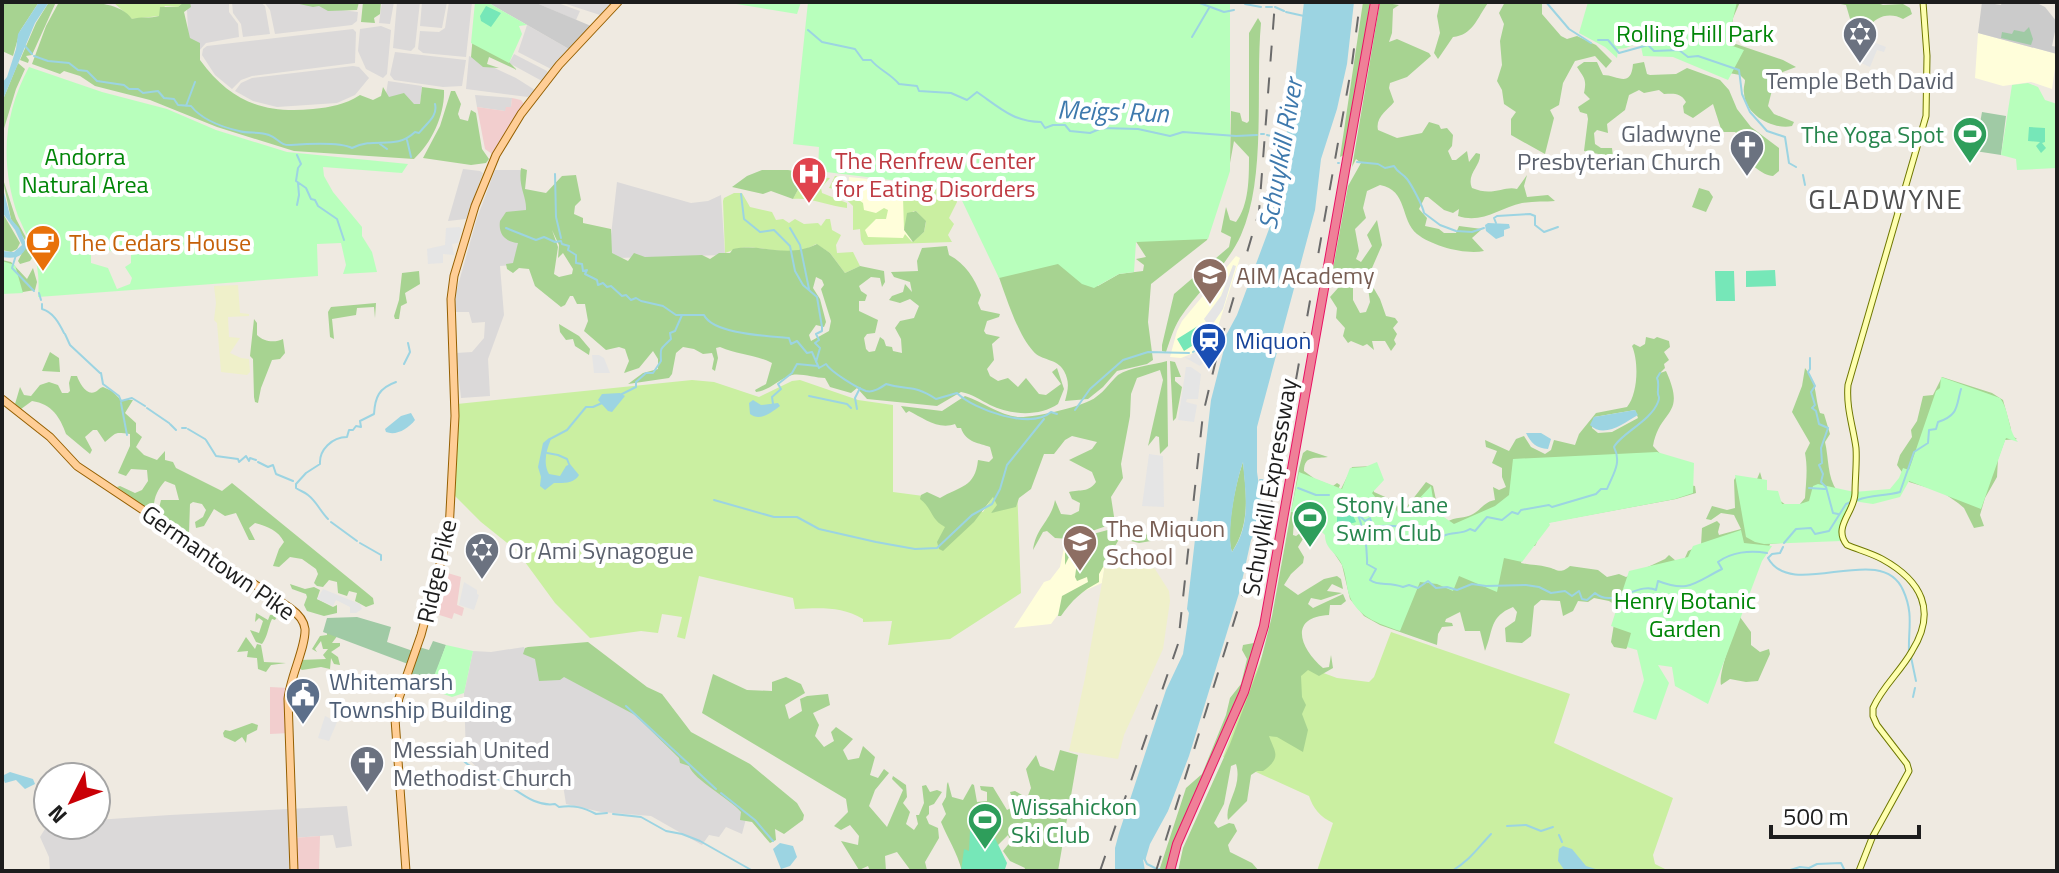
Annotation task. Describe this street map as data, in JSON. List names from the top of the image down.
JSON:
{
  "streets": {
    "highway": ["Schuylkill Expressway"],
    "main road": ["Germantown Pike", "Ridge Pike"]
  },
  "districts": ["GLADWYNE"],
  "water": ["Meigs' Run", "Schuylkill River"],
  "parks": ["Rolling Hill Park", "Andorra Natural Area", "Henry Botanic Garden"],
  "places": {
    "synagogue": ["Temple Beth David", "Or Ami Synagogue"],
    "sports": ["The Yoga Spot", "Stony Lane Swim Club", "Wissahickon Ski Club"],
    "church": ["Gladwyne Presbyterian Church", "Messiah United Methodist Church"],
    "hospital": ["The Renfrew Center for Eating Disorders"],
    "cafe": ["The Cedars House"],
    "school or university": ["AIM Academy", "The Miquon School"],
    "station": ["Miquon"],
    "public building": ["Whitemarsh Township Building"]
  },
  "scale_bar": "500 m",
  "north": "bottom left"
}
